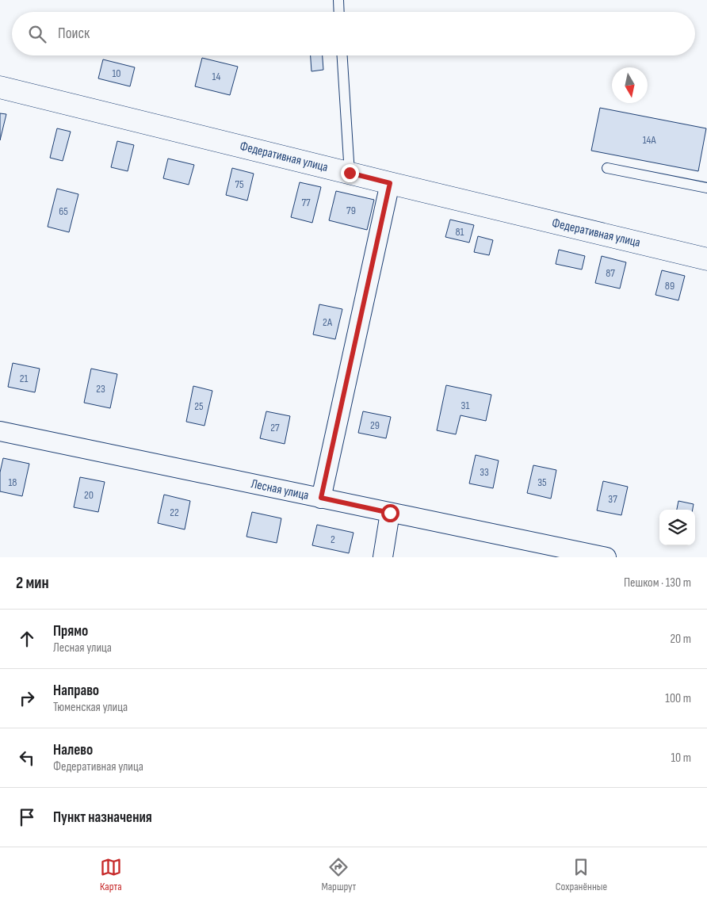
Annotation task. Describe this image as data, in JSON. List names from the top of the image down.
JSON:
{
  "streets": {
    "street": ["Федеративная улица", "Лесная улица"]
  },
  "house_numbers": [
    "10",
    "14",
    "14А",
    "75",
    "77",
    "79",
    "65",
    "81",
    "87",
    "89",
    "2А",
    "21",
    "23",
    "31",
    "25",
    "29",
    "27",
    "33",
    "18",
    "35",
    "20",
    "37",
    "22",
    "2"
  ],
  "north": "bottom",
  "page": {
    "search": "Поиск",
    "heading": ["2 мин", "Пешком · 130 m"],
    "list": [
      ["Прямо", "Лесная улица", "20 m"],
      ["Направо", "Тюменская улица", "100 m"],
      ["Налево", "Федеративная улица", "10 m"],
      "Пункт назначения"
    ],
    "nav": ["Карта", "Маршрут", "Сохранённые"]
  }
}
